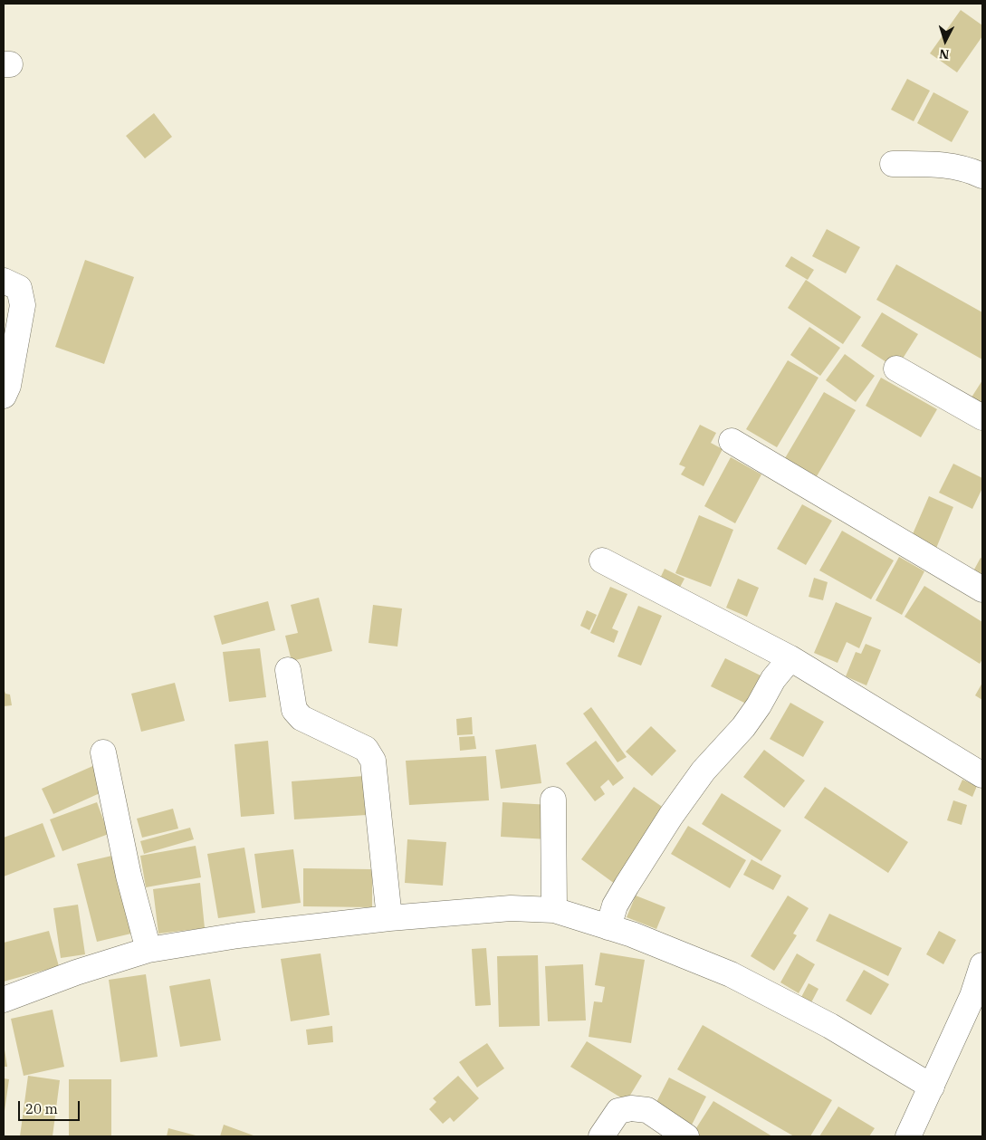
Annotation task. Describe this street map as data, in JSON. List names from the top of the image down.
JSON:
{
  "scale_bar": "20 m",
  "north": "bottom"
}
